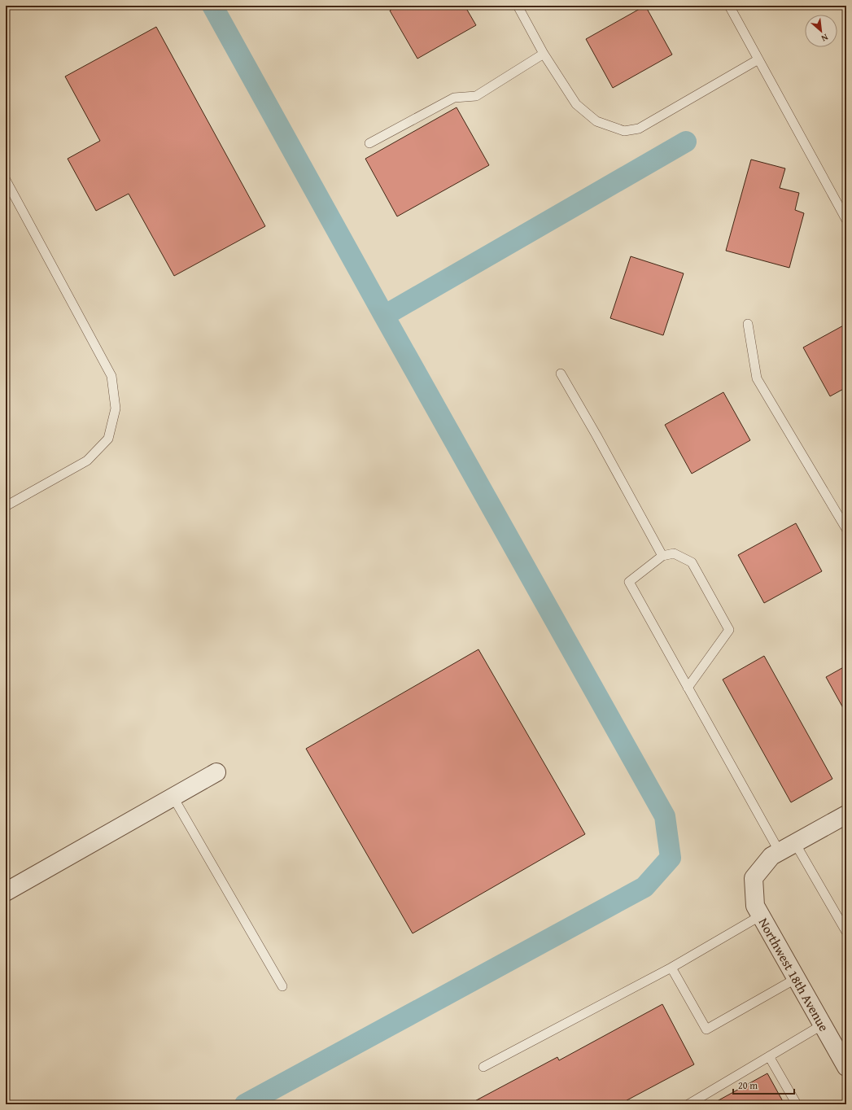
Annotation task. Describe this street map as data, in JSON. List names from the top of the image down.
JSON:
{
  "streets": {
    "street": ["Northwest 18th Avenue"]
  },
  "scale_bar": "20 m",
  "north": "bottom right"
}
